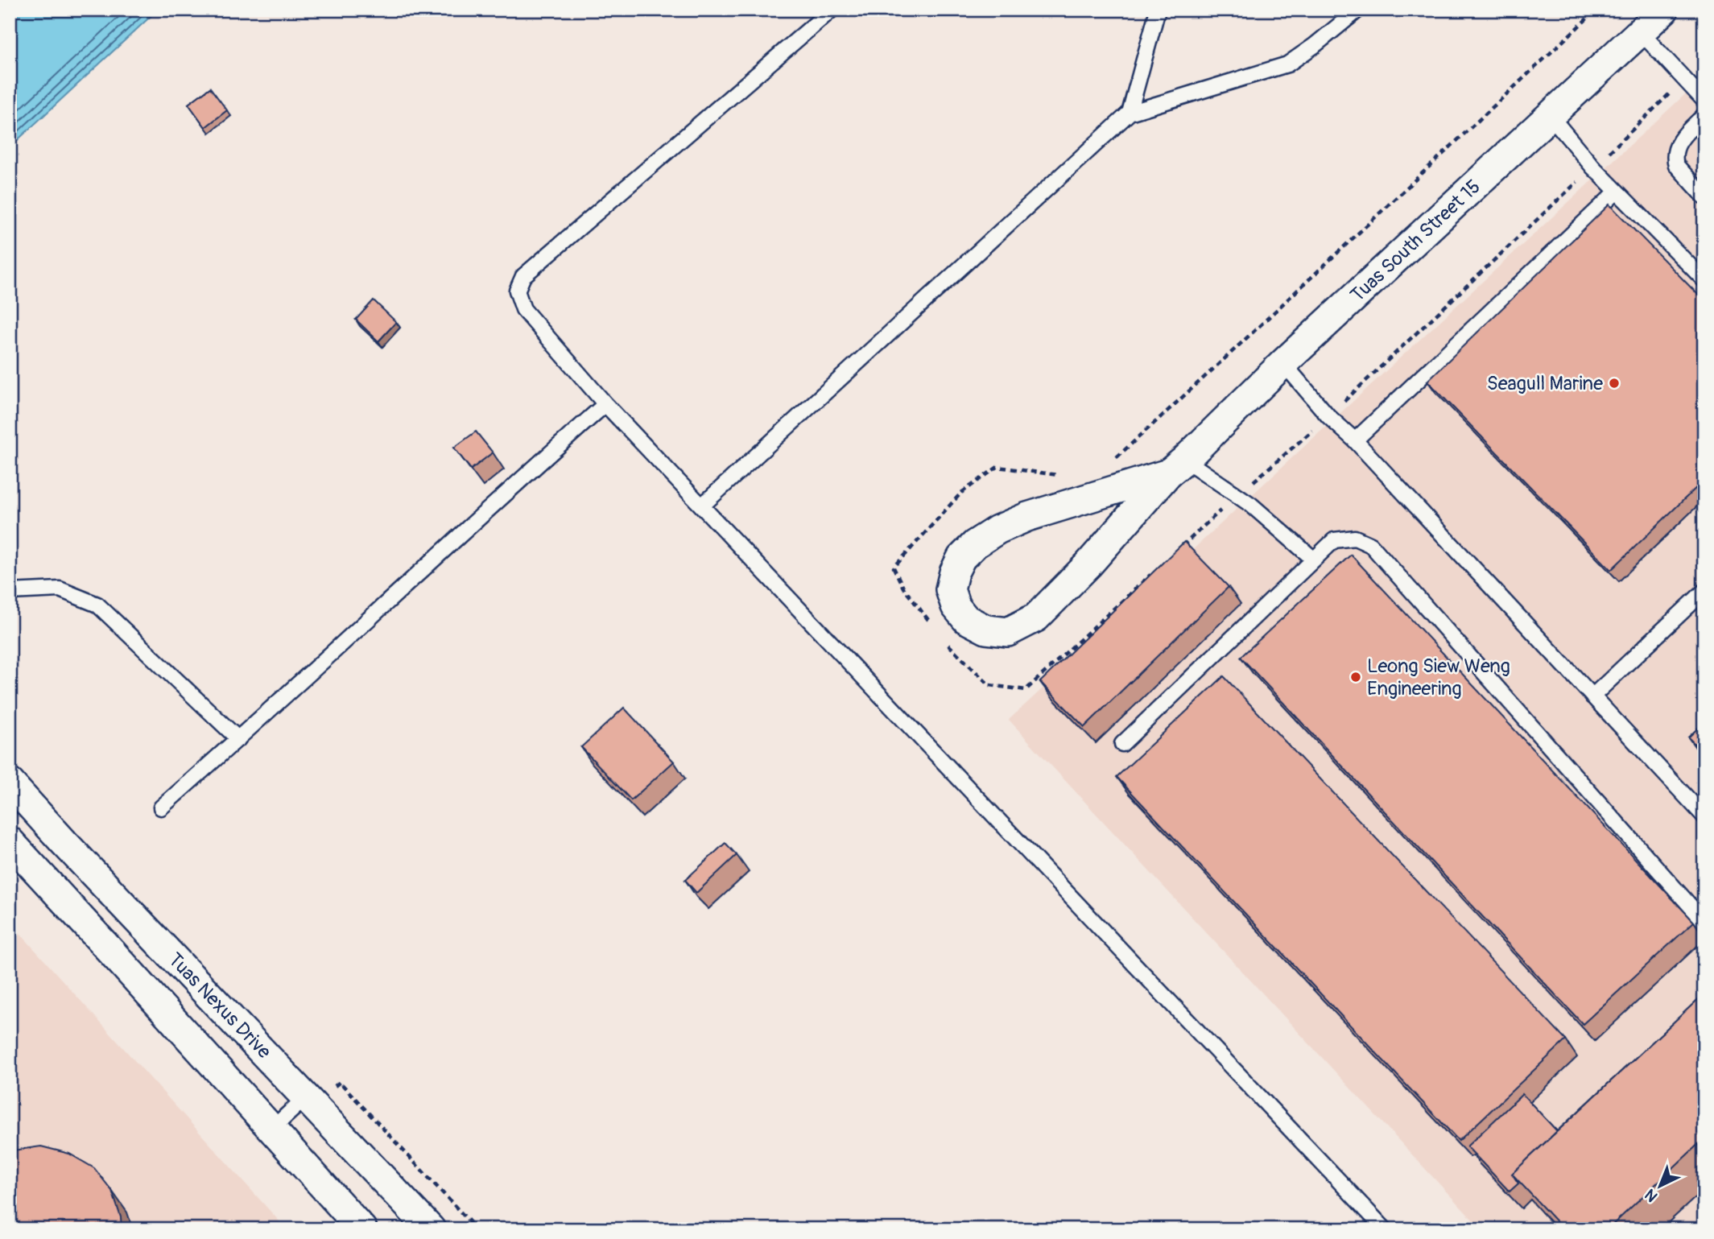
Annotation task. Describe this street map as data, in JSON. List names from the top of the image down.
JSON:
{
  "streets": {
    "street": ["Tuas South Street 15", "Tuas Nexus Drive"]
  },
  "places": ["Seagull Marine", "Leong Siew Weng Engineering"],
  "north": "bottom left"
}
